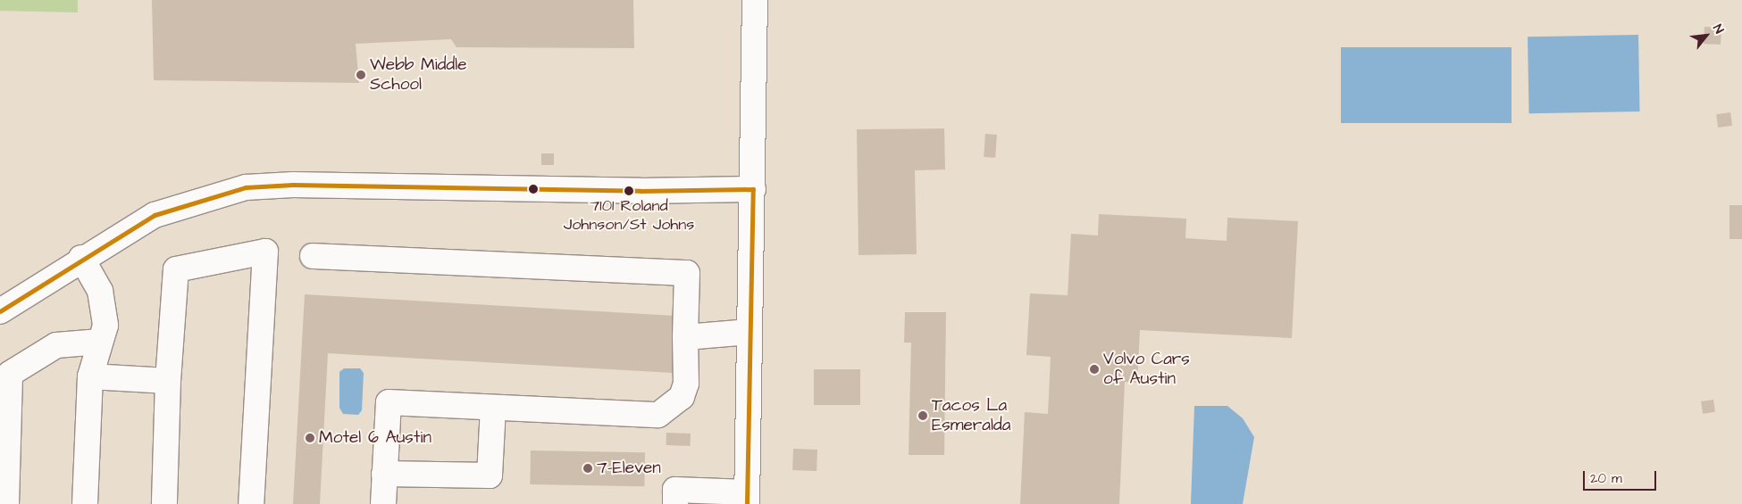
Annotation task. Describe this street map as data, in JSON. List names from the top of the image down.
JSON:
{
  "places": [
    "Webb Middle School",
    "7101 Roland Johnson/St Johns",
    "Volvo Cars of Austin",
    "Tacos La Esmeralda",
    "Motel 6 Austin",
    "7-Eleven"
  ],
  "scale_bar": "20 m",
  "north": "top right"
}
